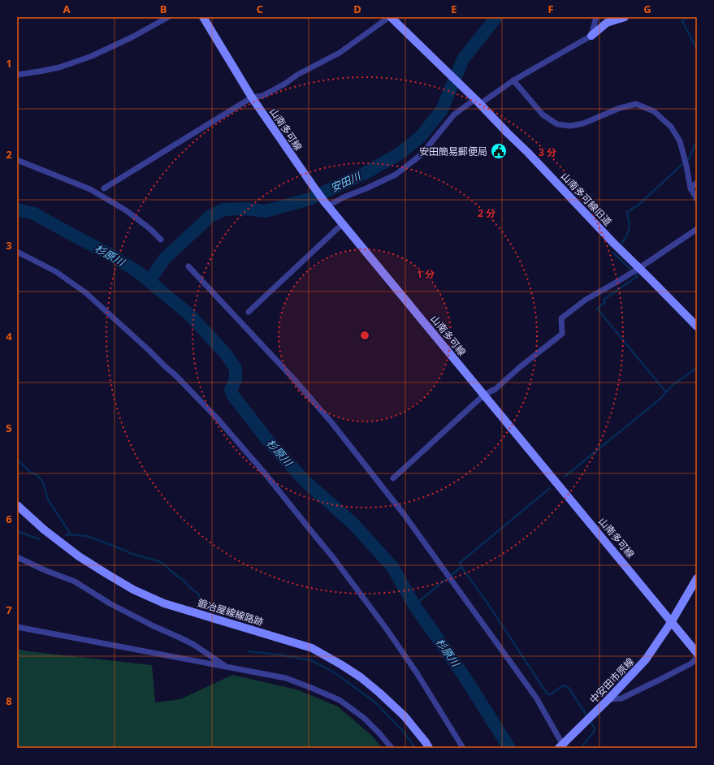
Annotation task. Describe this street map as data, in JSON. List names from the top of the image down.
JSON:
{
  "streets": {
    "street": [
      "山南多可線",
      "山南多可線旧道",
      "鍛冶屋線線路跡",
      "中安田市原線"
    ]
  },
  "crossings": [
    ["山南多可線", "中安田市原線"]
  ],
  "water": ["安田川", "杉原川"],
  "places": {
    "public building": ["安田簡易郵便局"]
  },
  "grid": {
    "columns": [
      "A",
      "B",
      "C",
      "D",
      "E",
      "F",
      "G"
    ],
    "rows": [
      "1",
      "2",
      "3",
      "4",
      "5",
      "6",
      "7",
      "8"
    ]
  },
  "rings": ["3 分", "2 分", "1 分"]
}
